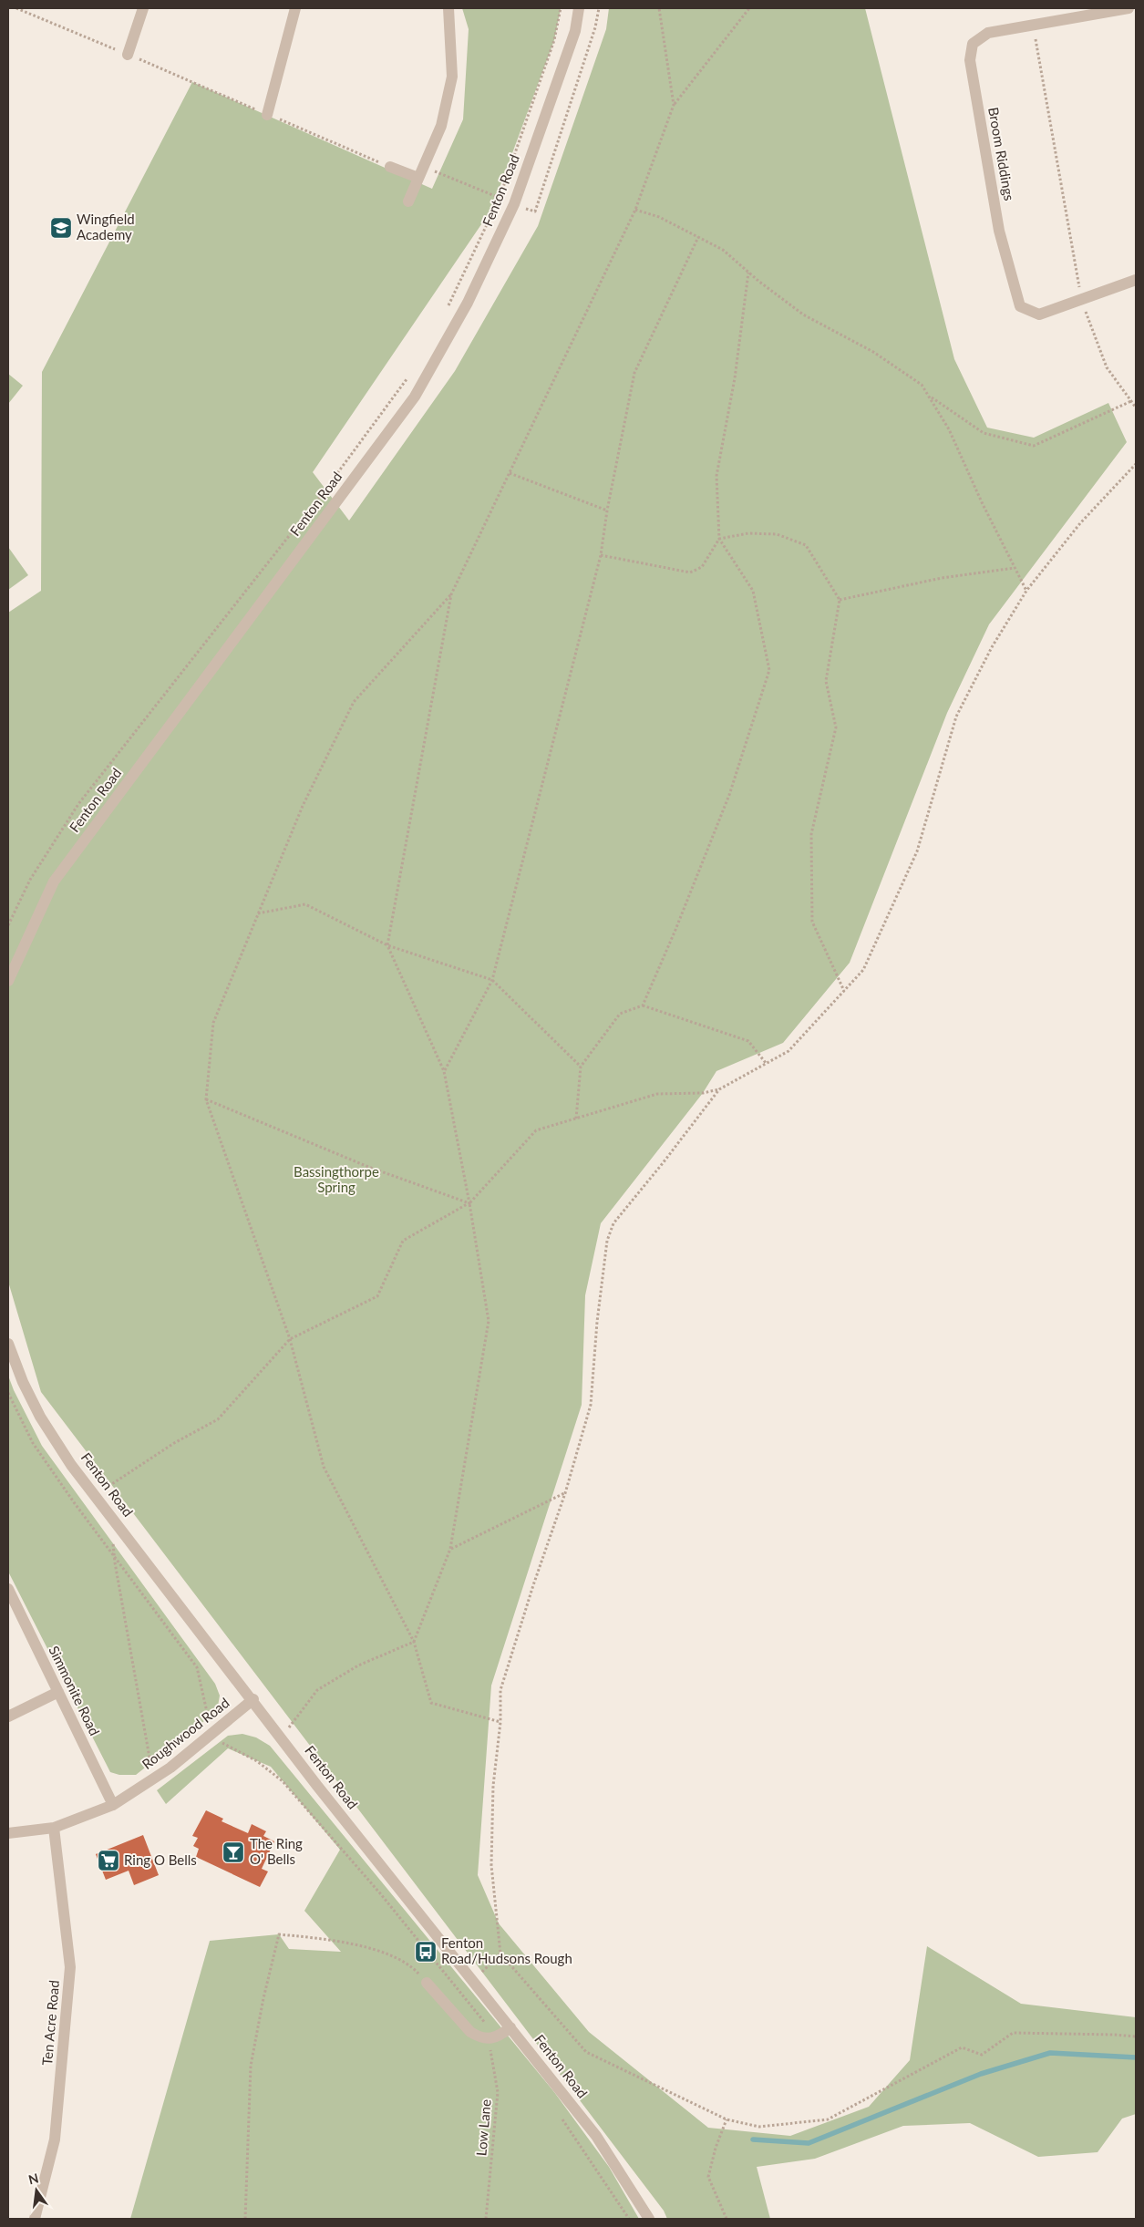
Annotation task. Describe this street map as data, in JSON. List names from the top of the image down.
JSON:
{
  "streets": {
    "street": [
      "Broom Riddings",
      "Fenton Road",
      "Simmonite Road",
      "Roughwood Road",
      "Ten Acre Road"
    ],
    "path": ["Low Lane"]
  },
  "crossings": [
    ["Fenton Road", "Roughwood Road"],
    ["Simmonite Road", "Roughwood Road"],
    ["Roughwood Road", "Ten Acre Road"]
  ],
  "parks": ["Bassingthorpe Spring"],
  "places": {
    "school or university": ["Wingfield Academy"],
    "bar": ["The Ring O' Bells"],
    "supermarket": ["Ring O Bells"],
    "bus stop": ["Fenton Road/Hudsons Rough"]
  },
  "north": "top"
}
